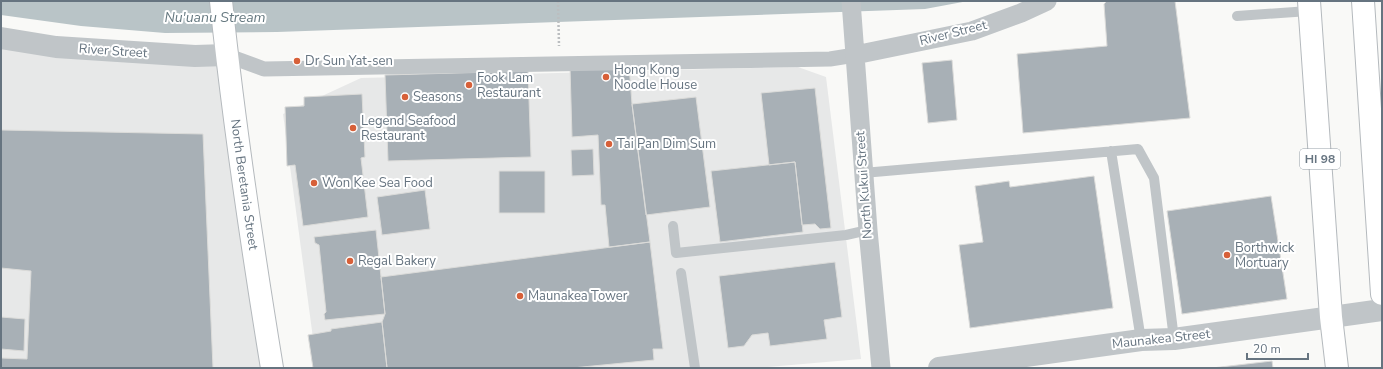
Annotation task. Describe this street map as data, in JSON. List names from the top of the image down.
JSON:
{
  "streets": {
    "main road": ["HI 98", "North Beretania Street"],
    "street": ["River Street", "North Kukui Street", "Maunakea Street"]
  },
  "crossings": [
    ["River Street", "North Beretania Street"],
    ["River Street", "North Kukui Street"],
    ["HI 98", "Maunakea Street"]
  ],
  "water": ["Nu'uanu Stream"],
  "places": [
    "Dr Sun Yat-sen",
    "Hong Kong Noodle House",
    "Fook Lam Restaurant",
    "Seasons",
    "Legend Seafood Restaurant",
    "Tai Pan Dim Sum",
    "Won Kee Sea Food",
    "Borthwick Mortuary",
    "Regal Bakery",
    "Maunakea Tower"
  ],
  "scale_bar": "20 m"
}
